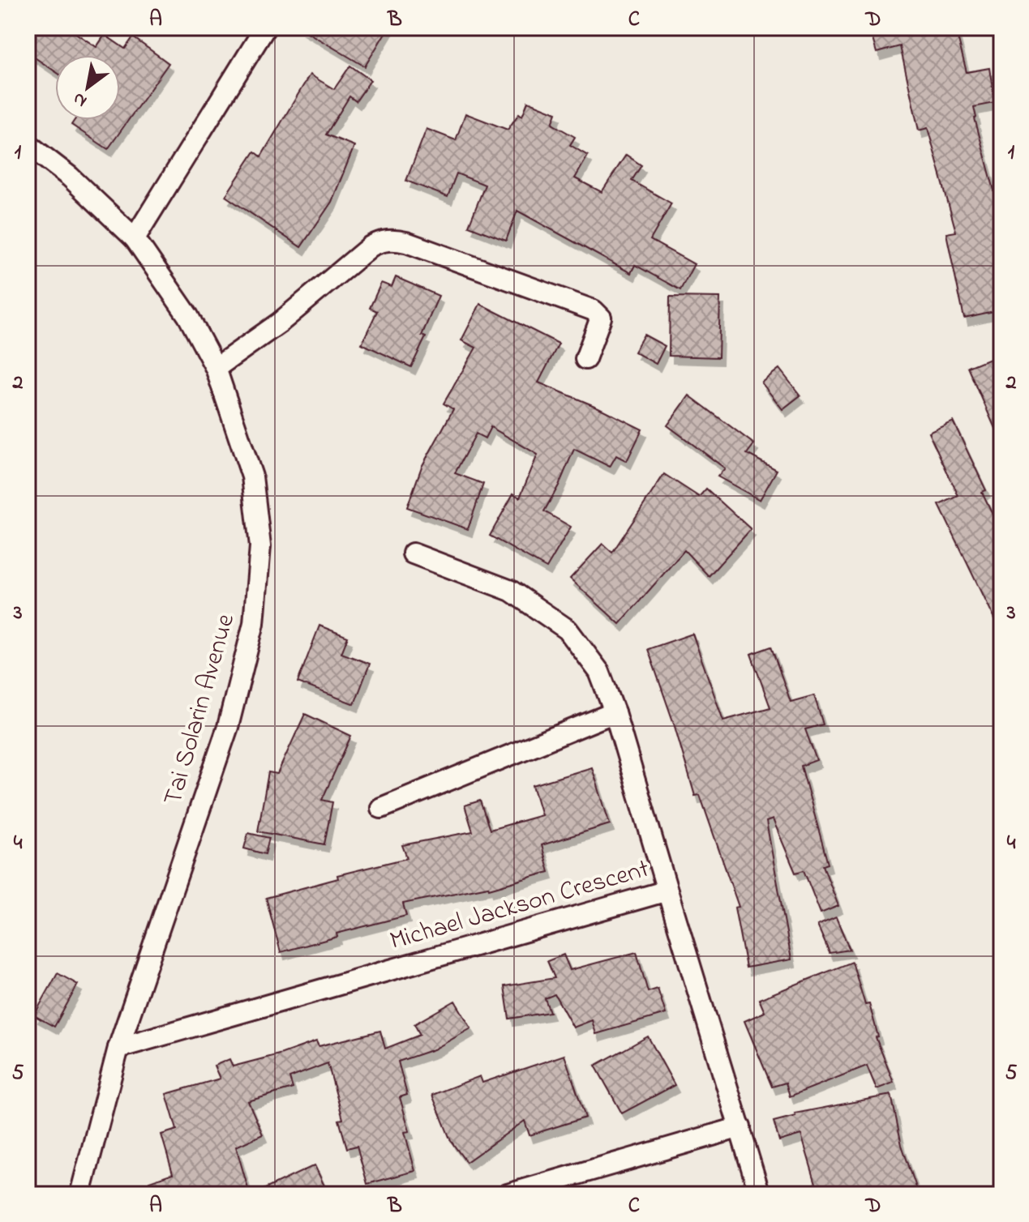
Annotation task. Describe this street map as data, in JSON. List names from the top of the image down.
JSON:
{
  "streets": {
    "street": ["Tai Solarin Avenue", "Michael Jackson Crescent"]
  },
  "crossings": [
    ["Tai Solarin Avenue", "Michael Jackson Crescent"]
  ],
  "north": "bottom left",
  "grid": {
    "columns": [
      "A",
      "B",
      "C",
      "D"
    ],
    "rows": [
      "1",
      "2",
      "3",
      "4",
      "5"
    ]
  }
}
